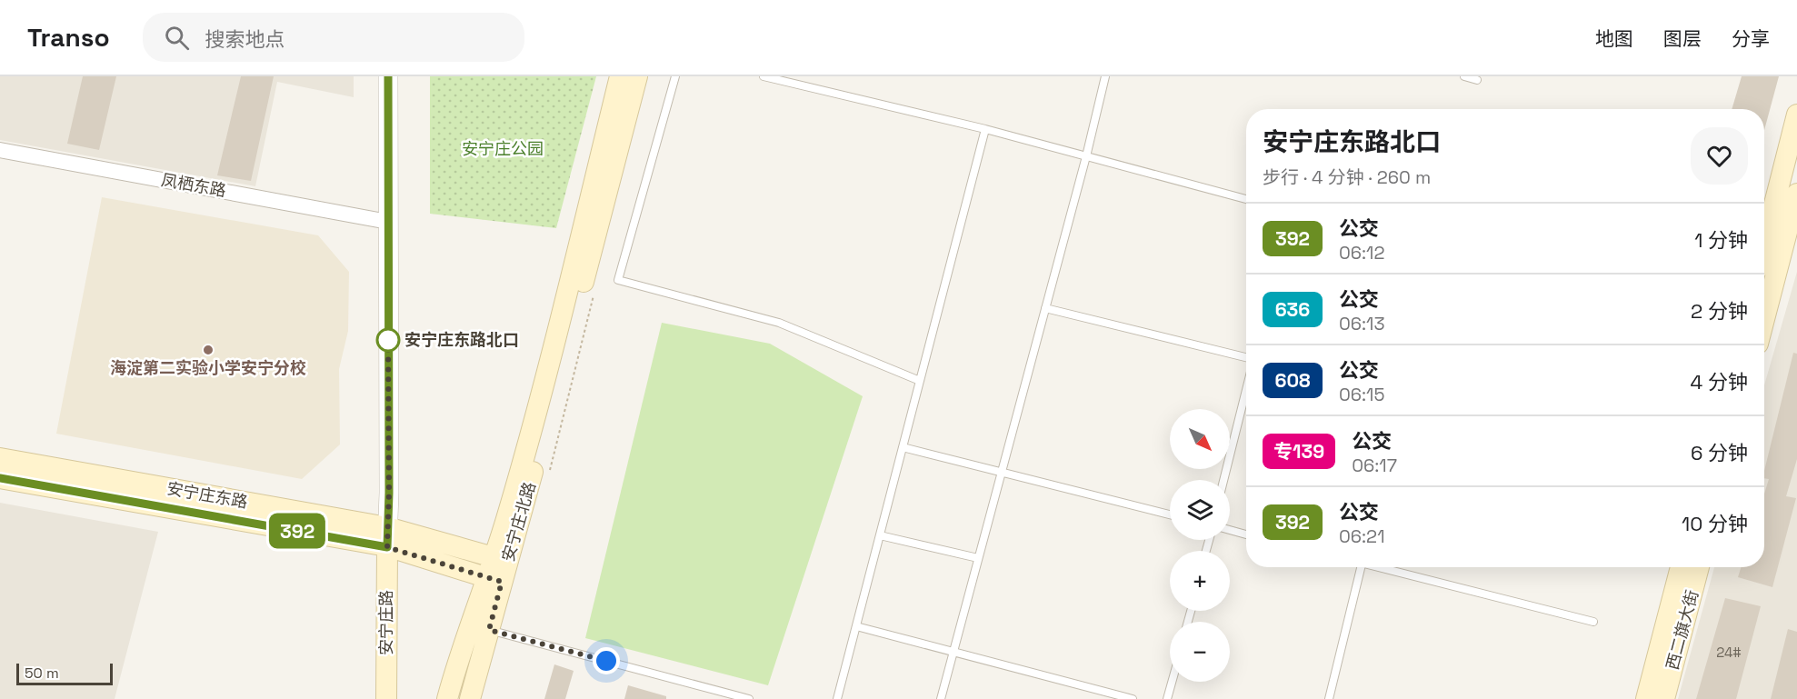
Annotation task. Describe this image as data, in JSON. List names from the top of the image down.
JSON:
{
  "streets": {
    "main road": [
      "安宁庄东路",
      "安宁庄北路",
      "安宁庄路",
      "西二旗大街"
    ],
    "street": ["凤栖东路"]
  },
  "crossings": [
    ["凤栖东路", "安宁庄路"],
    ["安宁庄东路", "安宁庄北路"],
    ["安宁庄东路", "安宁庄路"]
  ],
  "parks": ["安宁庄公园"],
  "places": ["安宁庄东路北口", "海淀第二实验小学安宁分校"],
  "lines": ["bus line 392"],
  "house_numbers": ["24#"],
  "scale_bar": "50 m",
  "north": "bottom right",
  "page": {
    "header": "Transo",
    "search": "搜索地点",
    "nav": ["地图", "图层", "分享"],
    "on_map": "392",
    "heading": ["安宁庄东路北口", "步行 · 4 分钟 · 260 m"],
    "list": [
      {
        "mark": "392",
        "name": "公交",
        "note": "06:12",
        "value": "1 分钟"
      },
      {
        "mark": "636",
        "name": "公交",
        "note": "06:13",
        "value": "2 分钟"
      },
      {
        "mark": "608",
        "name": "公交",
        "note": "06:15",
        "value": "4 分钟"
      },
      {
        "mark": "专139",
        "name": "公交",
        "note": "06:17",
        "value": "6 分钟"
      },
      {
        "mark": "392",
        "name": "公交",
        "note": "06:21",
        "value": "10 分钟"
      }
    ],
    "map_buttons": ["+", "−"],
    "scale": "50 m"
  }
}
